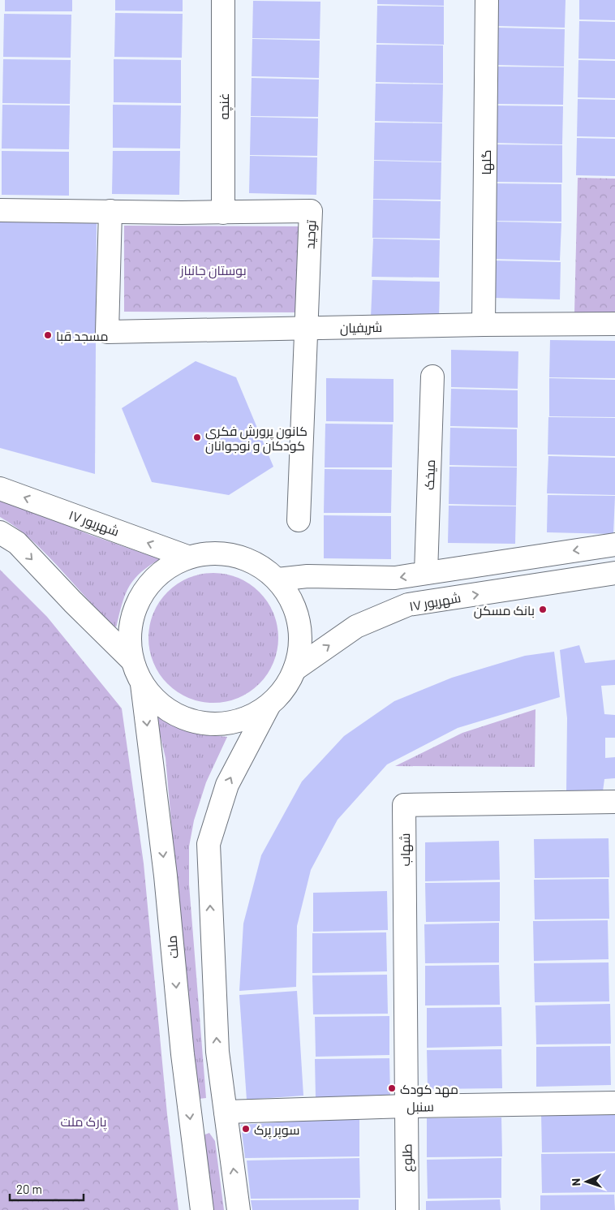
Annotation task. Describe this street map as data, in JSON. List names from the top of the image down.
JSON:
{
  "streets": {
    "street": [
      "غنچه",
      "گلها",
      "توحید",
      "شریفیان",
      "میخک",
      "۱۷ شهریور",
      "شهاب",
      "ملت",
      "سنبل",
      "طلوع"
    ]
  },
  "crossings": [
    ["غنچه", "توحید"],
    ["گلها", "شریفیان"],
    ["توحید", "شریفیان"],
    ["شهاب", "سنبل"],
    ["شهاب", "طلوع"],
    ["سنبل", "طلوع"]
  ],
  "parks": ["بوستان جانباز", "پارک ملت"],
  "places": [
    "مسجد قبا",
    "کانون پرورش فکری کودکان و نوجوانان",
    "بانک مسکن",
    "مهد کودک",
    "سوپر پرک"
  ],
  "scale_bar": "20 m",
  "north": "left"
}
